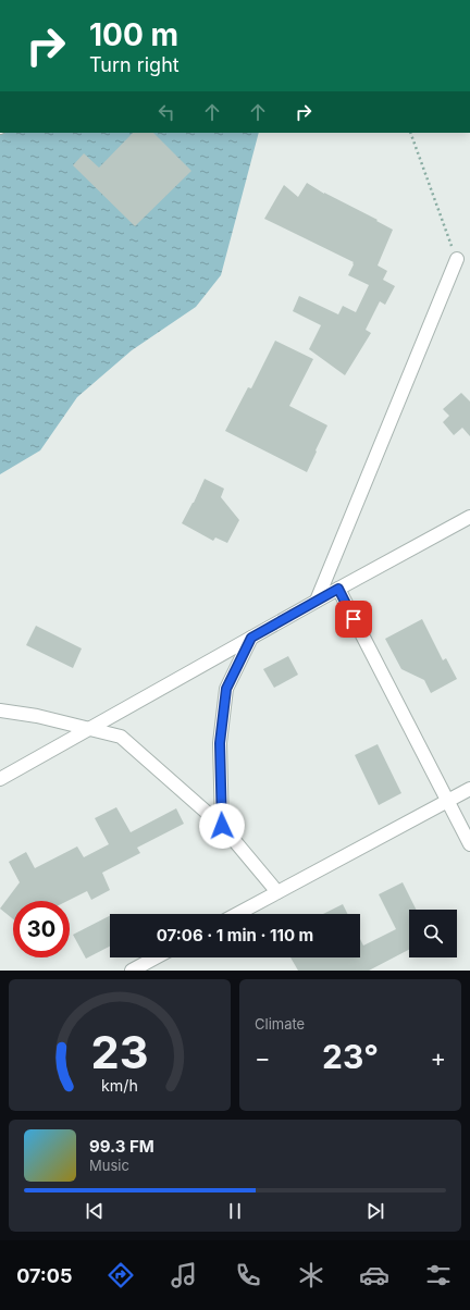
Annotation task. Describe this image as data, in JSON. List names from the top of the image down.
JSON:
{
  "page": {
    "turn": ["100 m", "Turn right"],
    "limit": "30",
    "trip": "07:06 · 1 min · 110 m",
    "tile": "Climate",
    "heat": ["−", "23°", "+"],
    "song": ["99.3 FM", "Music"],
    "tabs": "07:05",
    "gauge": ["23", "km/h"]
  }
}
